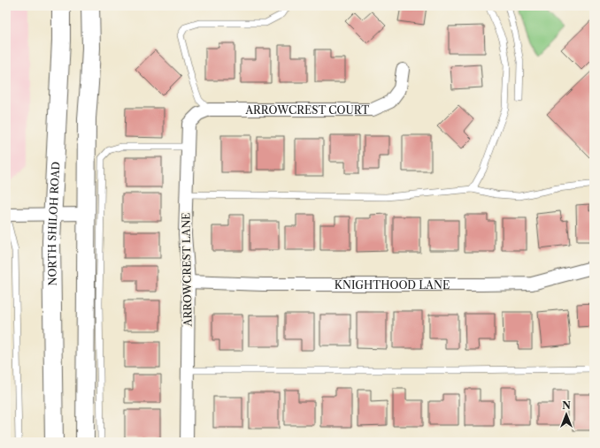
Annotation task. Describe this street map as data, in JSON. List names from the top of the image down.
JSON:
{
  "streets": {
    "main road": ["NORTH SHILOH ROAD"],
    "street": ["ARROWCREST COURT", "ARROWCREST LANE", "KNIGHTHOOD LANE"]
  },
  "crossings": [
    ["ARROWCREST COURT", "ARROWCREST LANE"],
    ["ARROWCREST LANE", "KNIGHTHOOD LANE"]
  ],
  "north": "top"
}
